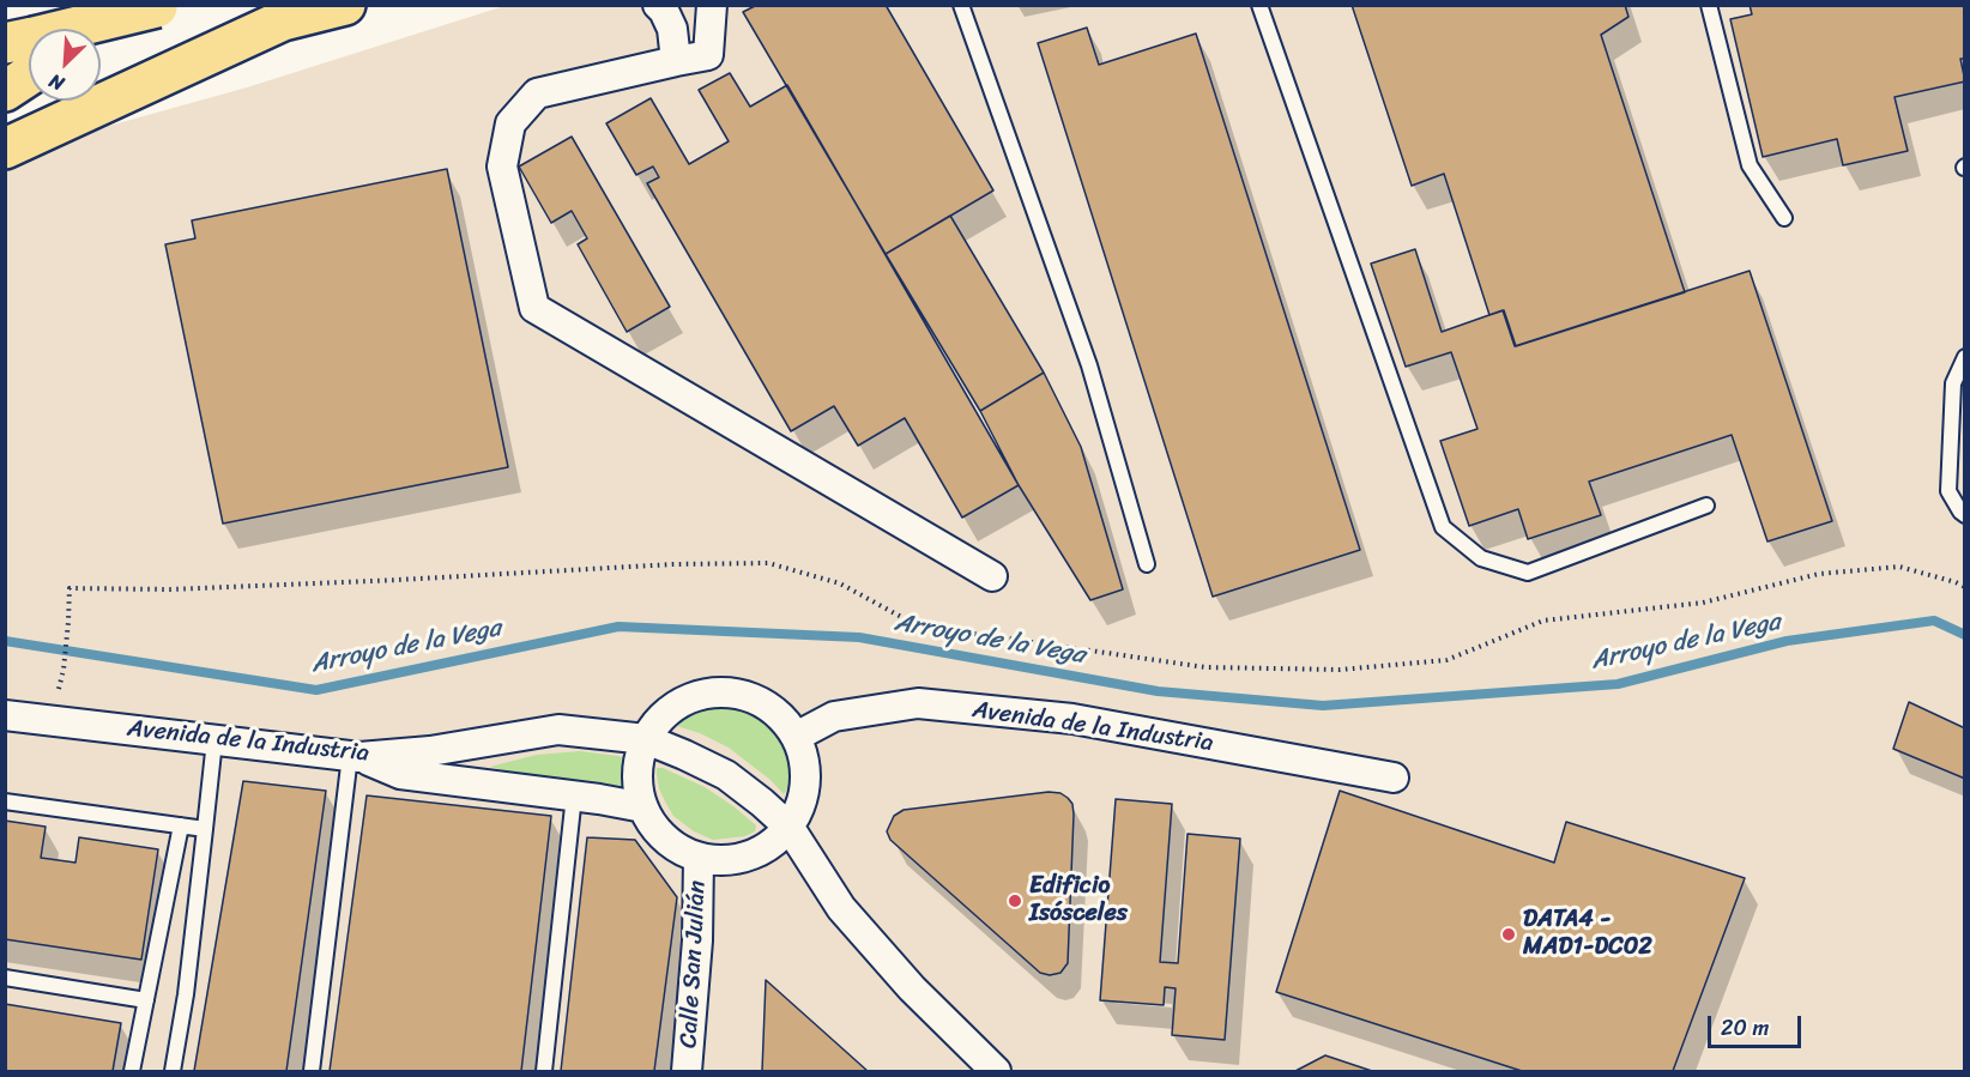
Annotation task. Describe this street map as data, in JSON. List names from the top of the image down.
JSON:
{
  "streets": {
    "street": ["Avenida de la Industria", "Calle San Julián"]
  },
  "water": ["Arroyo de la Vega"],
  "places": ["Edificio Isósceles", "DATA4 - MAD1-DC02"],
  "scale_bar": "20 m",
  "north": "bottom left"
}
